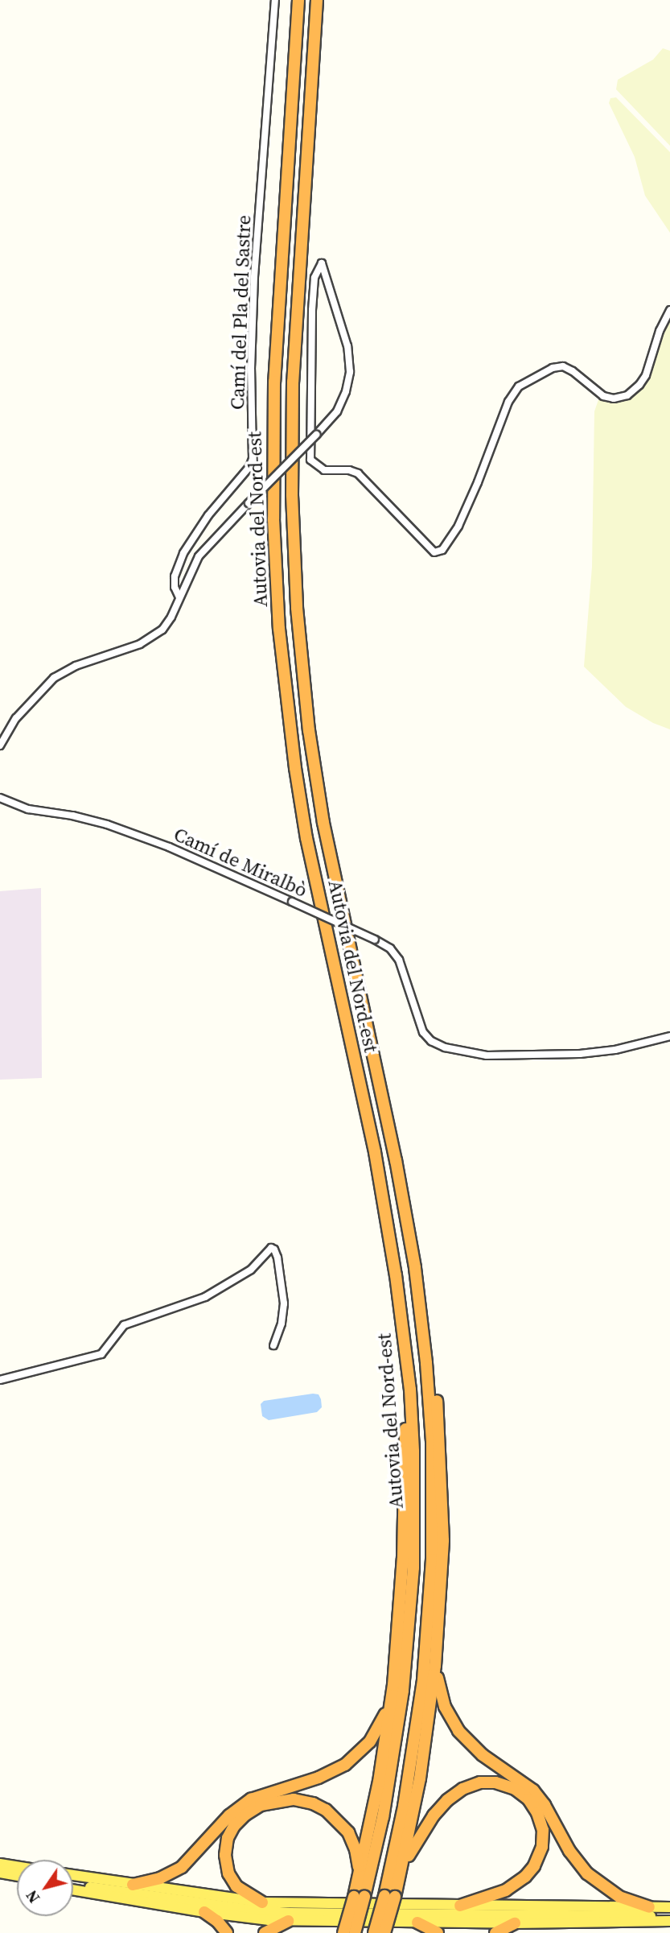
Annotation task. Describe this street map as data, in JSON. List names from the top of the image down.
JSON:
{
  "streets": {
    "highway": ["Autovia del Nord-est"],
    "street": ["Camí del Pla del Sastre", "Camí de Miralbò"]
  },
  "north": "bottom left"
}
